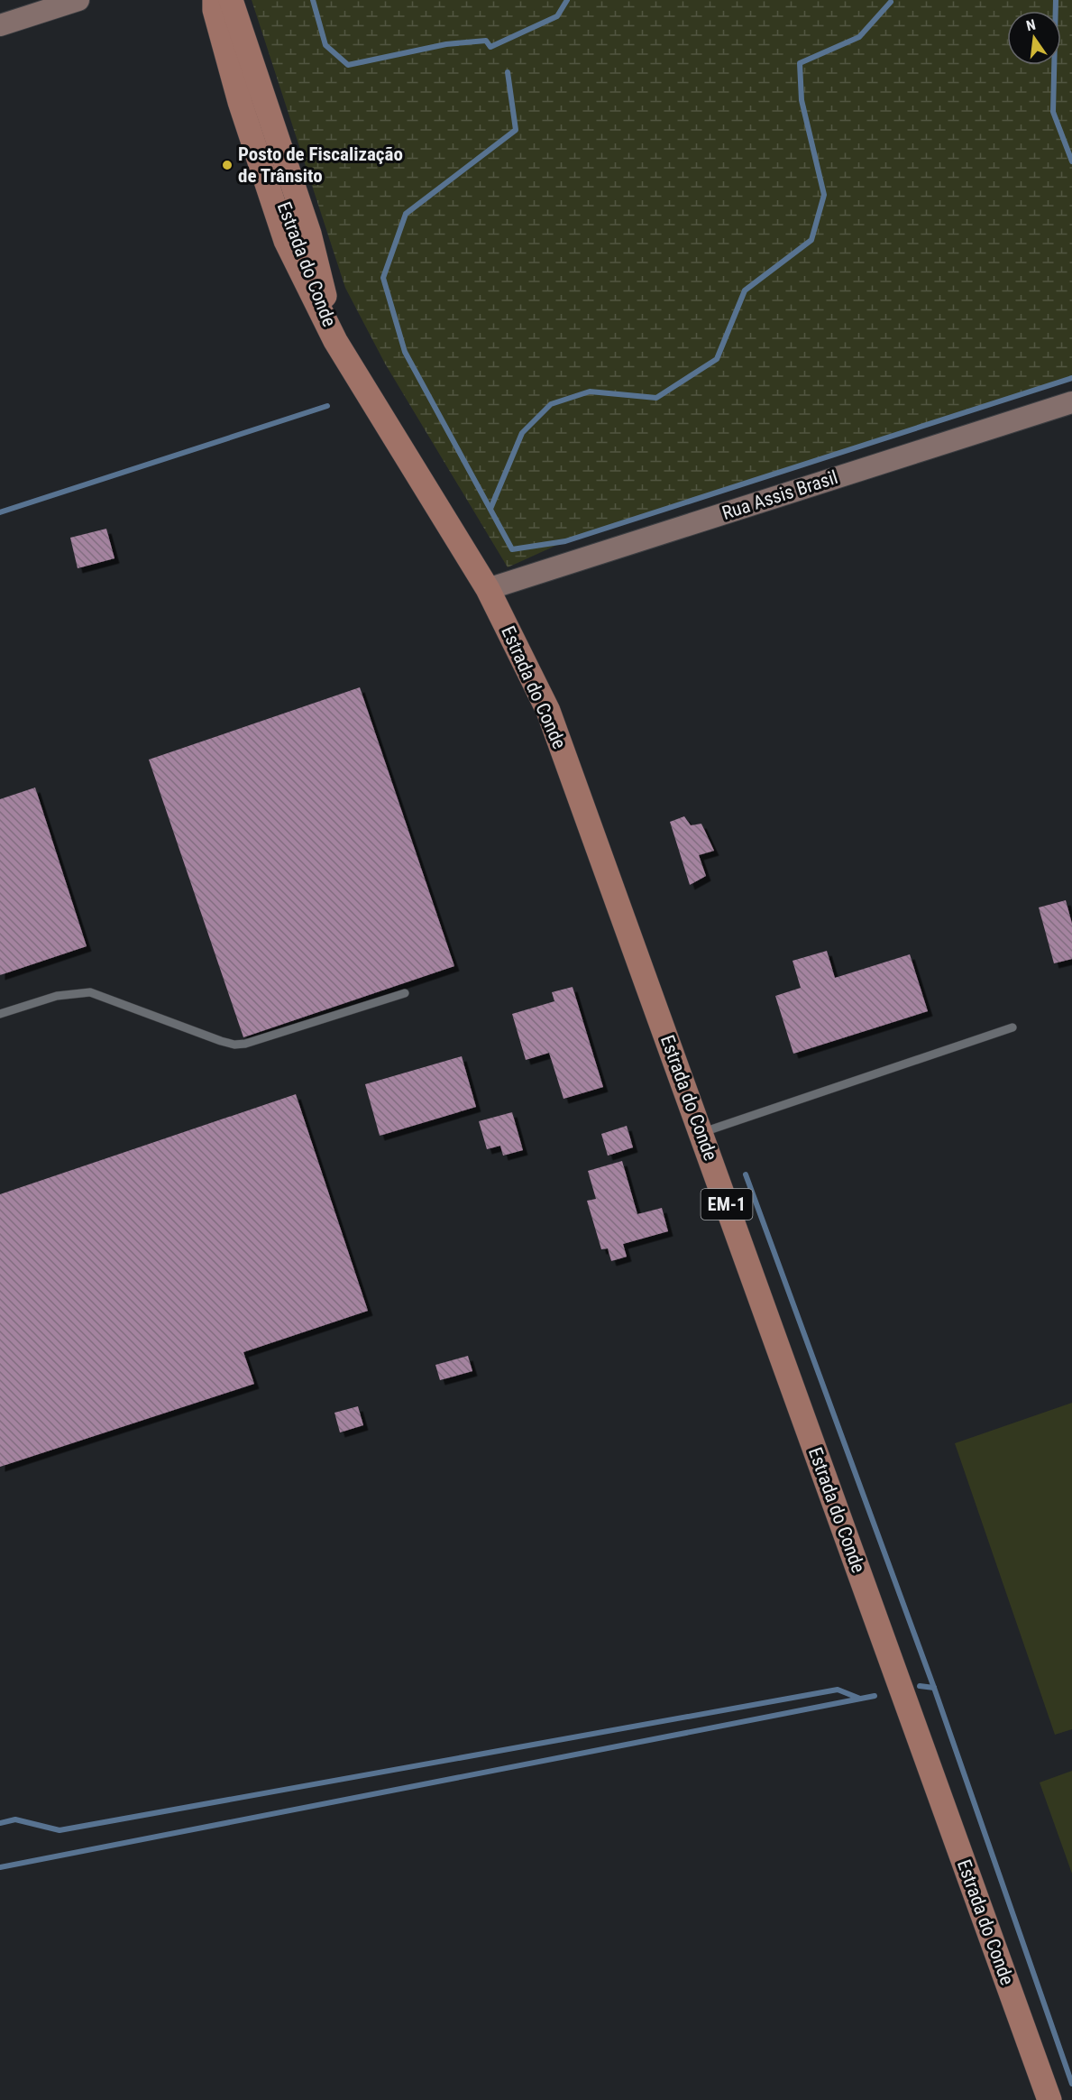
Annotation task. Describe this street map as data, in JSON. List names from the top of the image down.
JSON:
{
  "streets": {
    "main road": ["Estrada do Conde", "EM-1"],
    "street": ["Rua Assis Brasil"]
  },
  "crossings": [
    ["Estrada do Conde", "Rua Assis Brasil"]
  ],
  "places": ["Posto de Fiscalização de Trânsito"],
  "north": "top"
}
